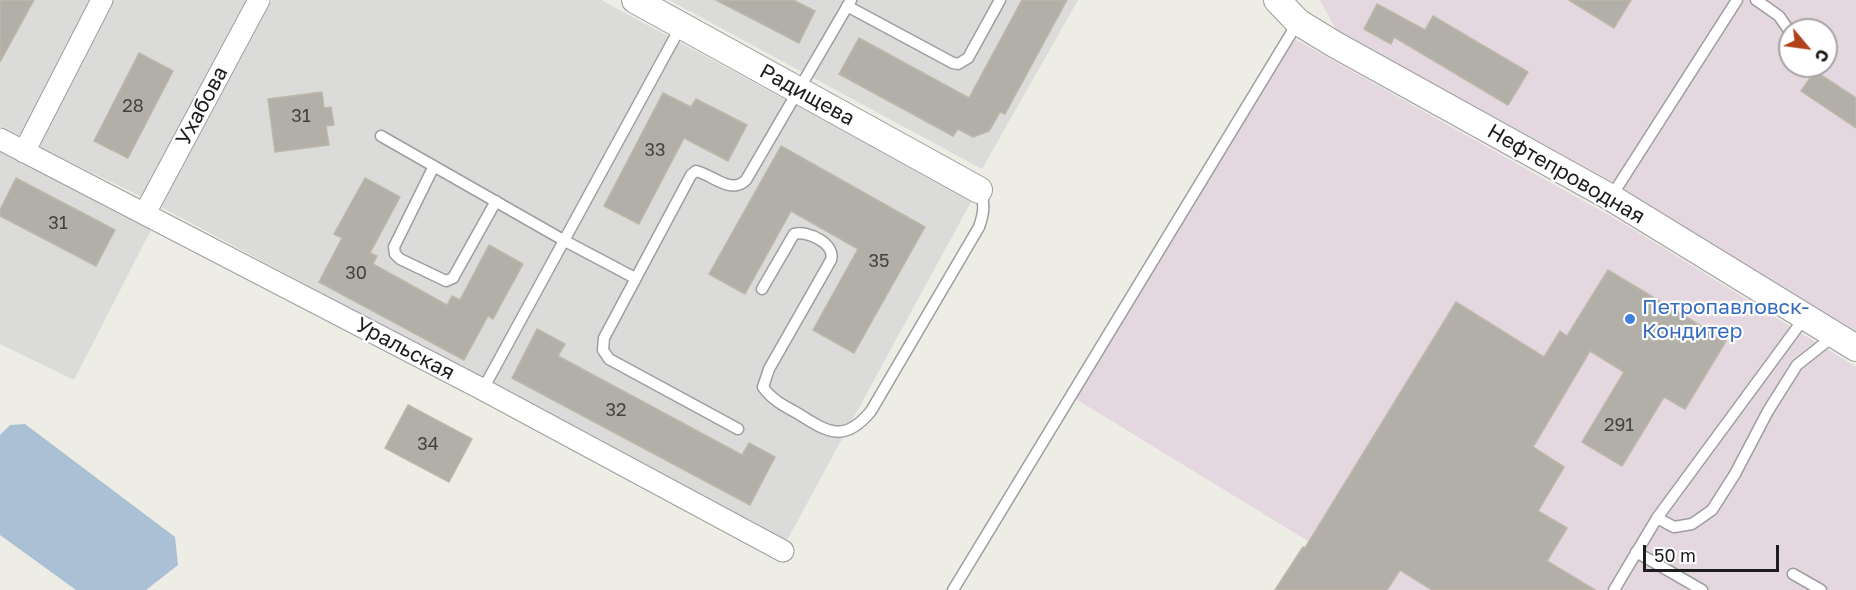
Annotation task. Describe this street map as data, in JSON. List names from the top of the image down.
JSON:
{
  "streets": {
    "street": [
      "Радищева",
      "Ухабова",
      "Нефтепроводная",
      "Уральская"
    ]
  },
  "crossings": [
    ["Ухабова", "Уральская"]
  ],
  "places": ["Петропавловск- Кондитер"],
  "house_numbers": [
    "28",
    "31",
    "33",
    "31",
    "35",
    "30",
    "32",
    "291",
    "34"
  ],
  "scale_bar": "50 m",
  "north": "bottom right"
}
